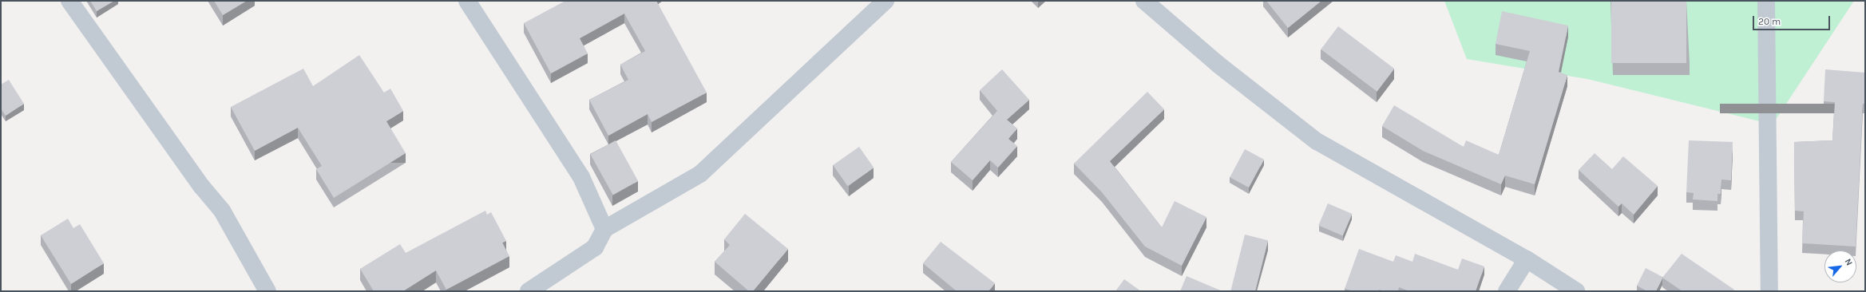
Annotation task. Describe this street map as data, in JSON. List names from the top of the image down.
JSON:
{
  "scale_bar": "20 m",
  "north": "top right"
}
